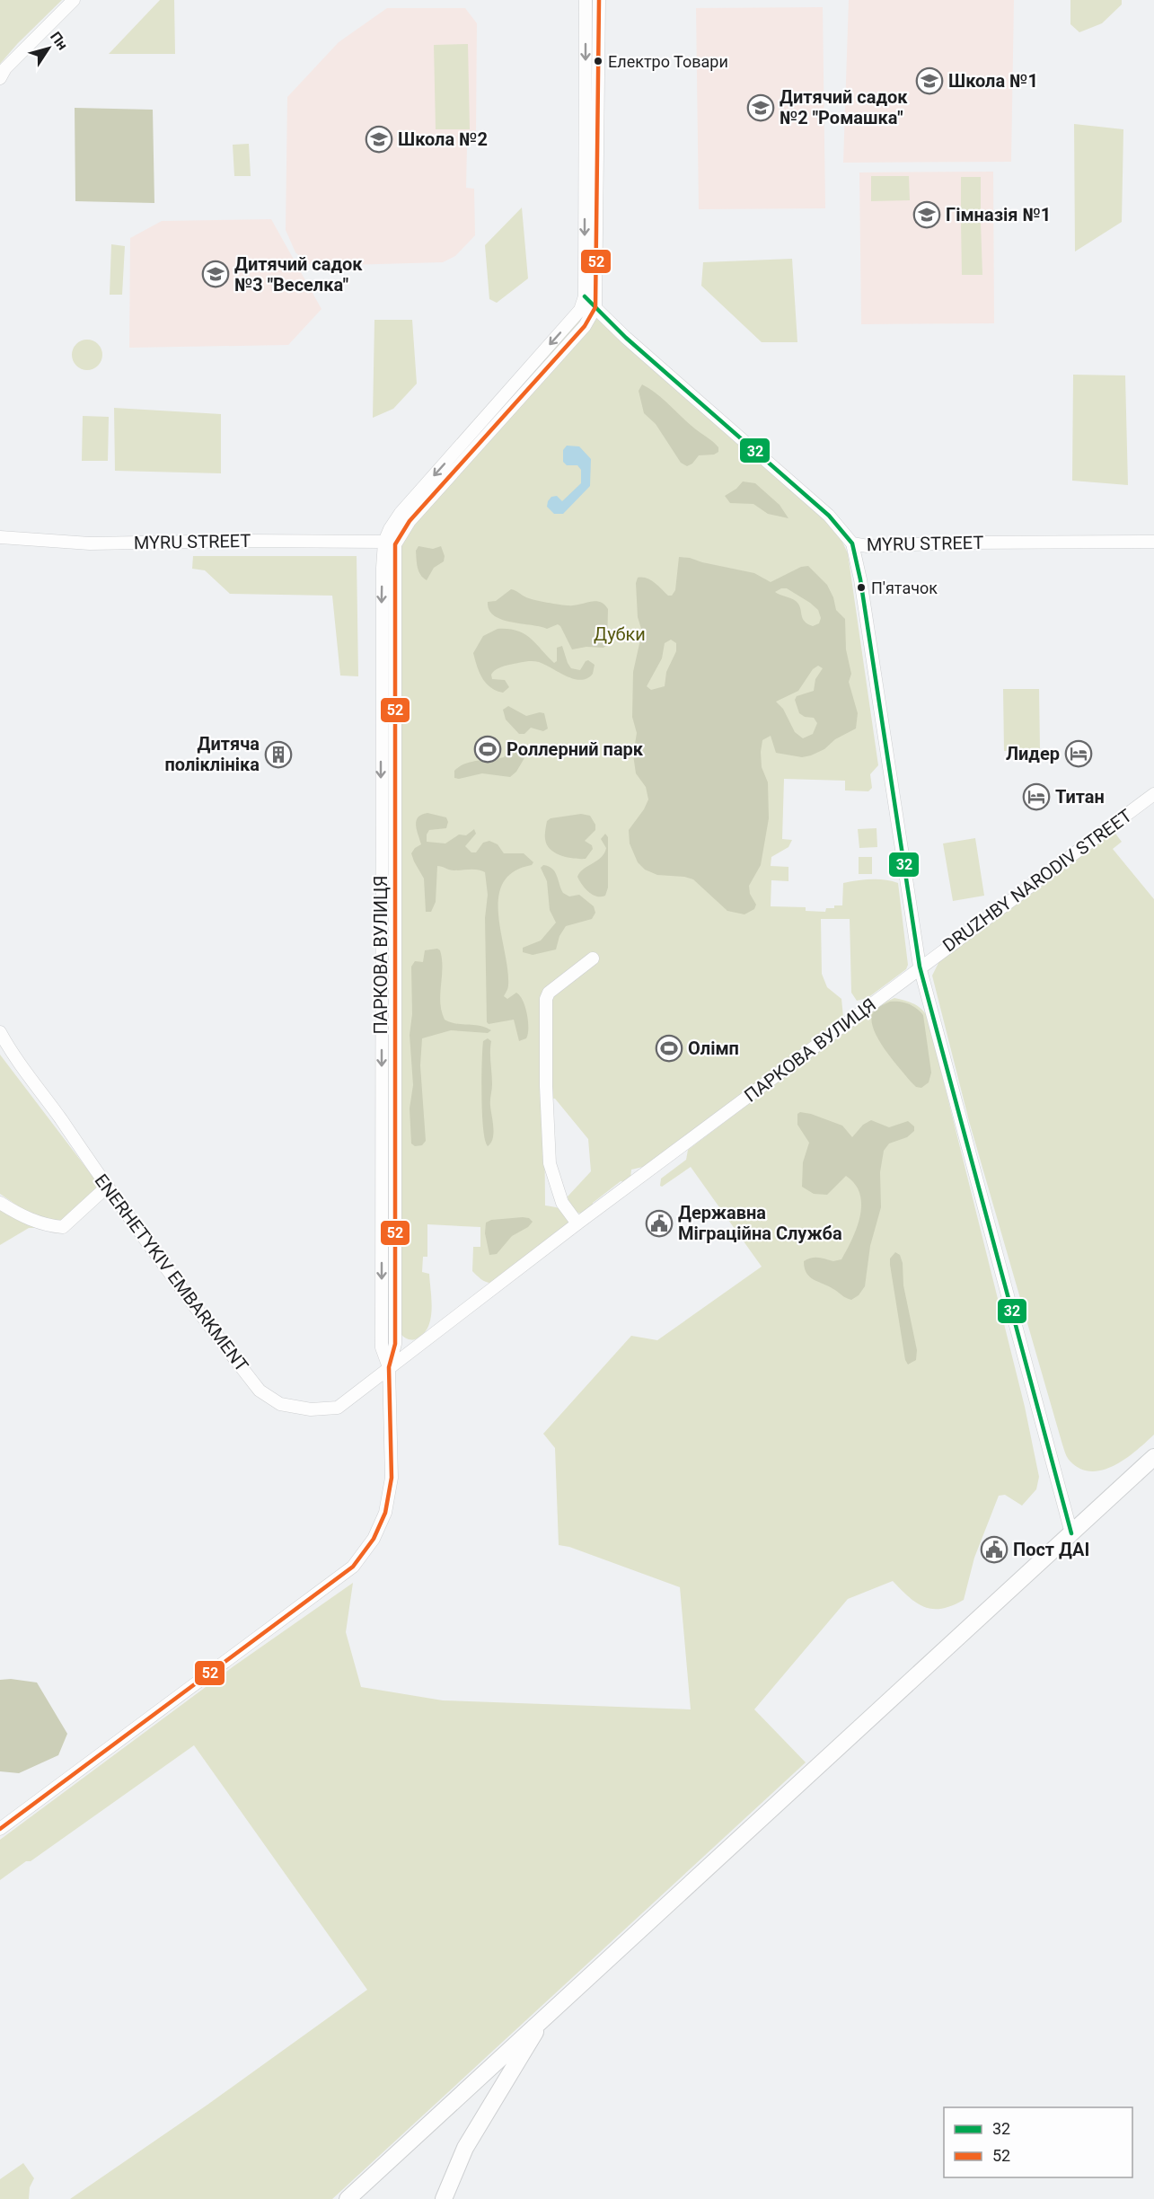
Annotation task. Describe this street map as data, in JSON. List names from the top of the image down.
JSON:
{
  "streets": {
    "street": [
      "MYRU STREET",
      "DRUZHBY NARODIV STREET",
      "ПАРКОВА ВУЛИЦЯ",
      "ENERHETYKIV EMBARKMENT"
    ]
  },
  "crossings": [
    ["MYRU STREET", "ПАРКОВА ВУЛИЦЯ"],
    ["DRUZHBY NARODIV STREET", "ПАРКОВА ВУЛИЦЯ"],
    ["ПАРКОВА ВУЛИЦЯ", "ENERHETYKIV EMBARKMENT"]
  ],
  "parks": ["Дубки"],
  "places": {
    "other": ["Електро Товари", "П'ятачок"],
    "school or university": [
      "Школа №1",
      "Дитячий садок №2 \"Ромашка\"",
      "Школа №2",
      "Гімназія №1",
      "Дитячий садок №3 \"Веселка\""
    ],
    "sports": ["Роллерний парк", "Олімп"],
    "hotel": ["Лидер", "Титан"],
    "building": ["Дитяча поліклініка"],
    "public building": ["Державна Міграційна Служба", "Пост ДАІ"]
  },
  "lines": ["transit line 52", "transit line 32"],
  "legend": ["32", "52"],
  "north": "top right"
}
